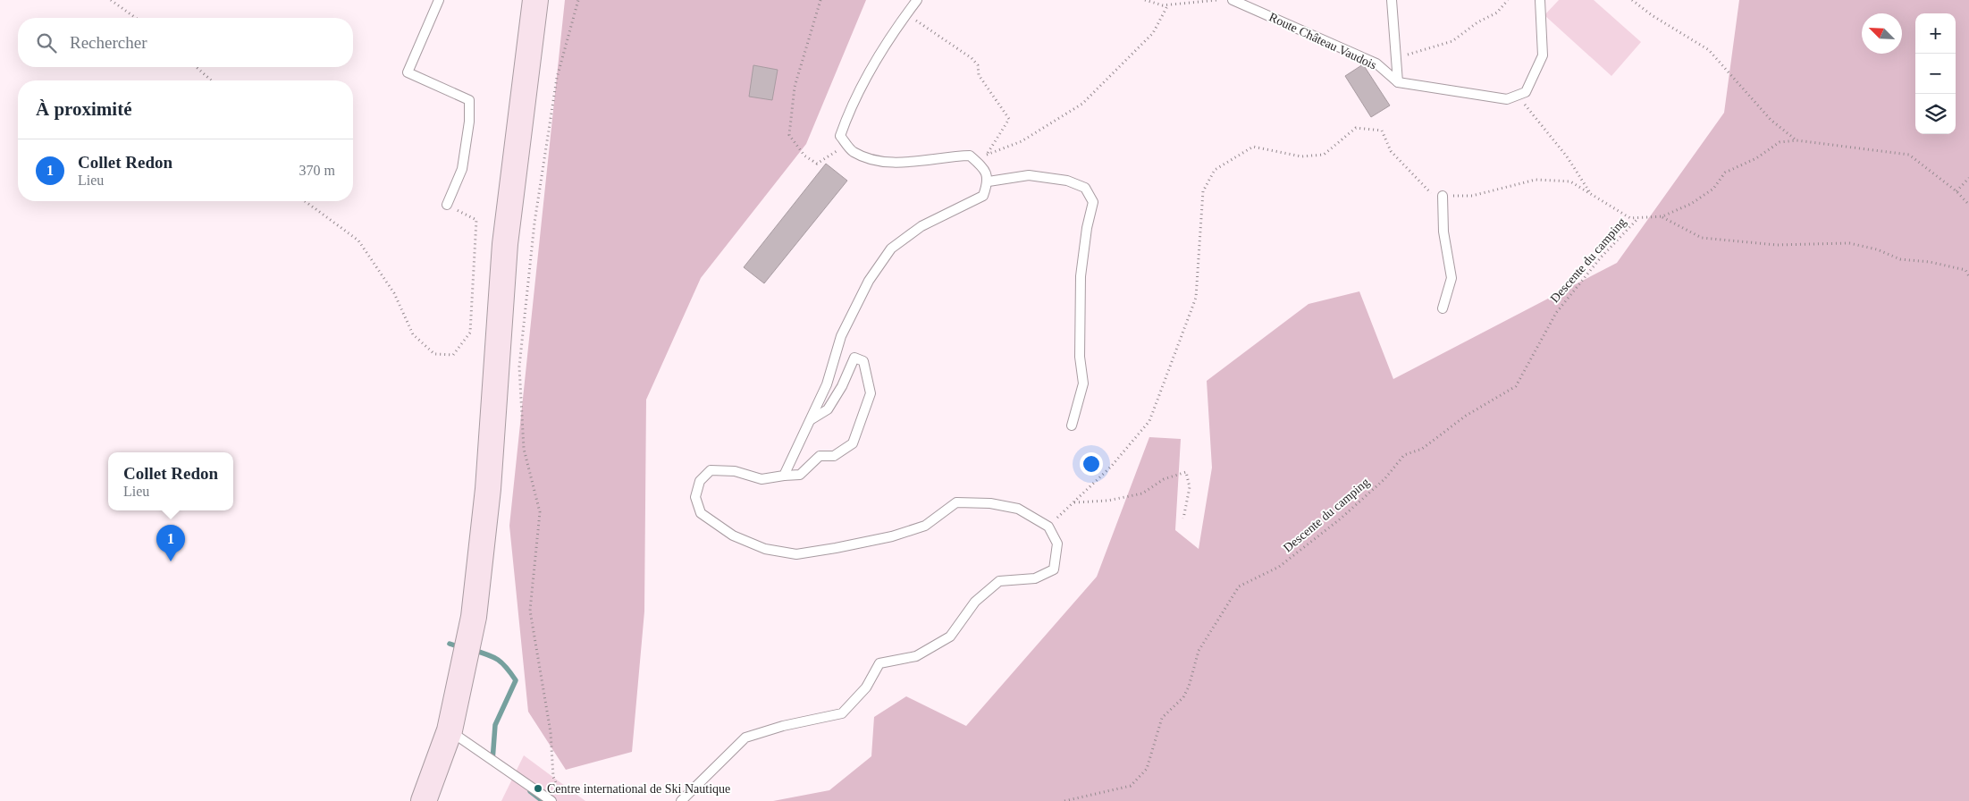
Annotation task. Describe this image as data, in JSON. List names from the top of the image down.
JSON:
{
  "streets": {
    "lane": ["Route Château Vaudois"],
    "path": ["Descente du camping"]
  },
  "places": ["Centre international de Ski Nautique"],
  "north": "top left",
  "page": {
    "map_buttons": ["+", "−"],
    "search": "Rechercher",
    "heading": "À proximité",
    "list": [
      {
        "mark": "1",
        "name": "Collet Redon",
        "note": "Lieu",
        "value": "370 m"
      }
    ],
    "popup": ["Collet Redon", "Lieu"],
    "pins": "1"
  }
}
